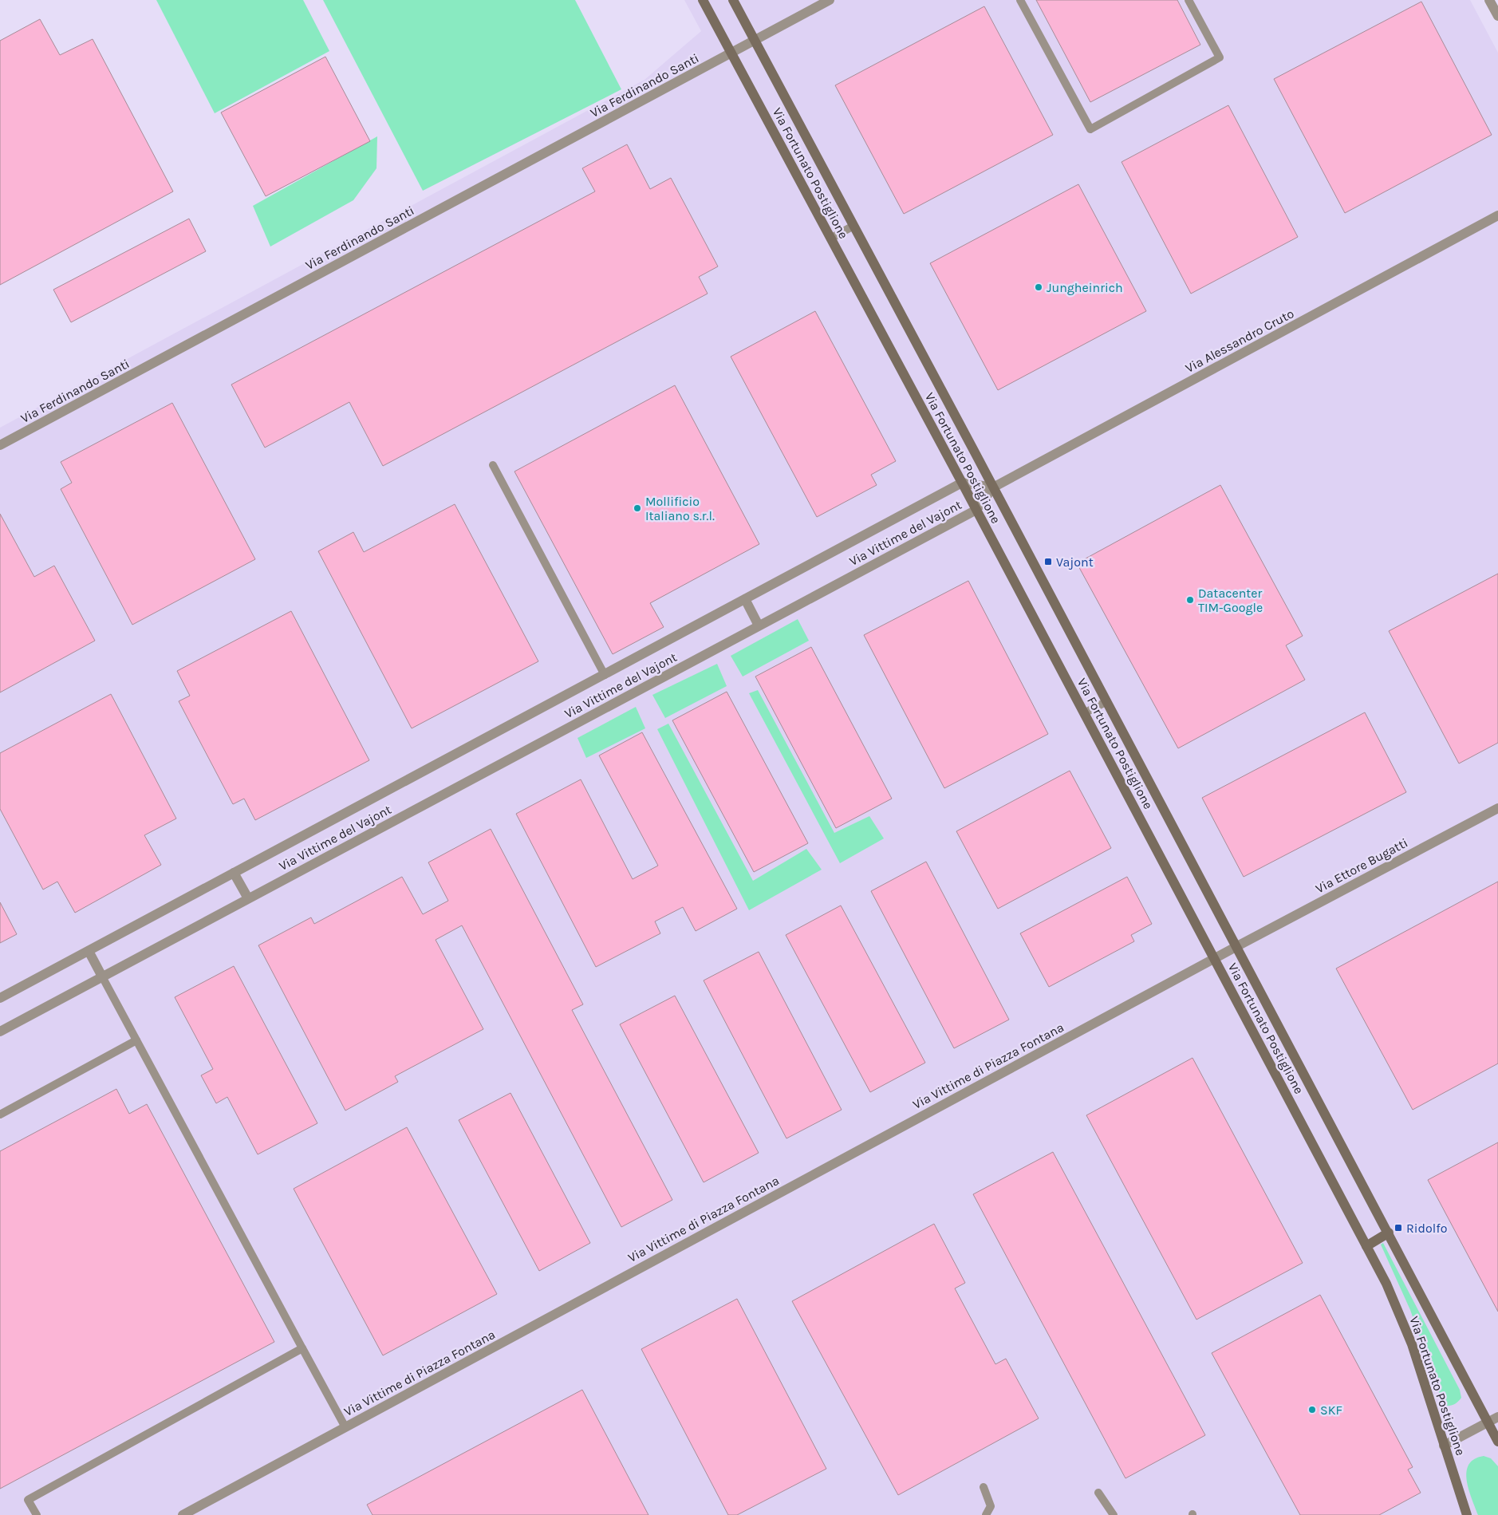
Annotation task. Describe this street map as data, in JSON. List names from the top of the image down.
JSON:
{
  "streets": {
    "street": [
      "Via Ferdinando Santi",
      "Via Fortunato Postiglione",
      "Via Alessandro Cruto",
      "Via Vittime del Vajont",
      "Via Ettore Bugatti",
      "Via Vittime di Piazza Fontana"
    ]
  },
  "crossings": [
    ["Via Ferdinando Santi", "Via Fortunato Postiglione"],
    ["Via Fortunato Postiglione", "Via Alessandro Cruto"],
    ["Via Fortunato Postiglione", "Via Vittime del Vajont"],
    ["Via Fortunato Postiglione", "Via Ettore Bugatti"],
    ["Via Fortunato Postiglione", "Via Vittime di Piazza Fontana"],
    ["Via Alessandro Cruto", "Via Vittime del Vajont"],
    ["Via Ettore Bugatti", "Via Vittime di Piazza Fontana"]
  ],
  "places": {
    "other": [
      "Jungheinrich",
      "Mollificio Italiano s.r.l.",
      "Datacenter TIM-Google",
      "SKF"
    ],
    "transit": ["Vajont", "Ridolfo"]
  }
}
